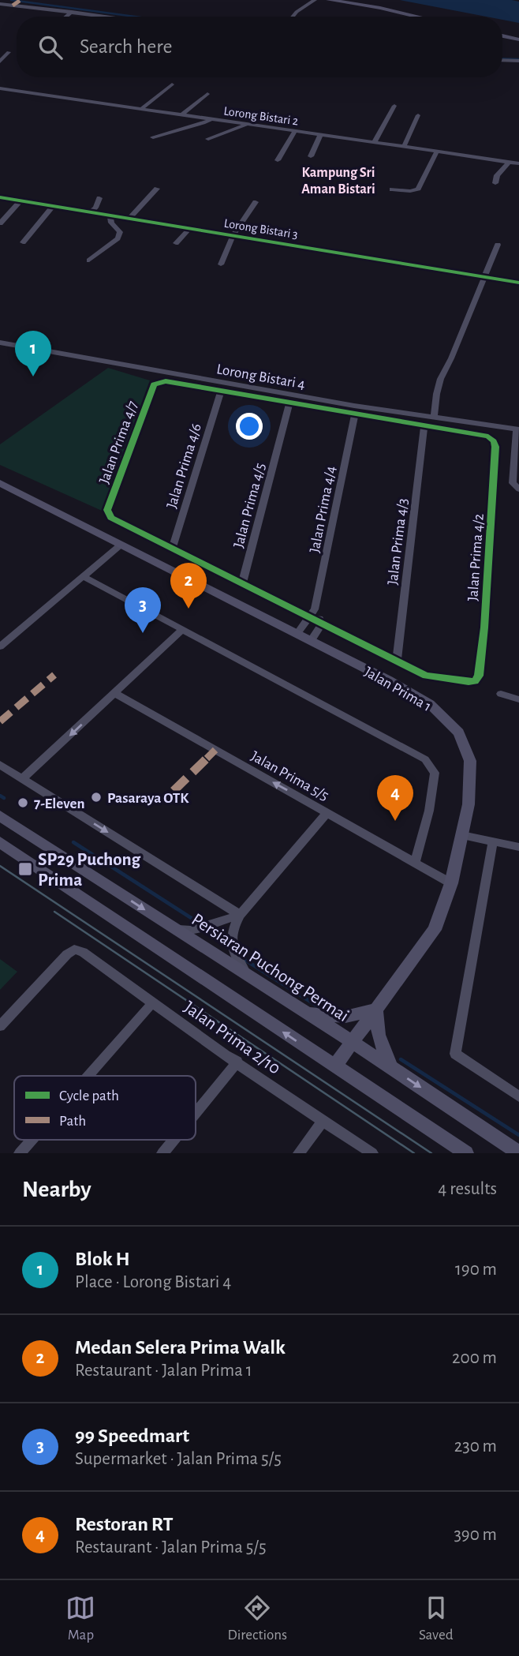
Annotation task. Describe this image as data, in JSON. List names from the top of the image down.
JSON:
{
  "streets": {
    "street": [
      "Lorong Bistari 2",
      "Lorong Bistari 3",
      "Lorong Bistari 4",
      "Jalan Prima 4/7",
      "Jalan Prima 4/6",
      "Jalan Prima 4/5",
      "Jalan Prima 4/4",
      "Jalan Prima 4/3",
      "Jalan Prima 4/2",
      "Jalan Prima 1",
      "Jalan Prima 5/5",
      "Persiaran Puchong Permai",
      "Jalan Prima 2/10"
    ]
  },
  "crossings": [
    ["Jalan Prima 4/7", "Jalan Prima 4/6"],
    ["Jalan Prima 4/4", "Jalan Prima 1"],
    ["Jalan Prima 4/3", "Jalan Prima 4/2"],
    ["Jalan Prima 1", "Jalan Prima 5/5"],
    ["Jalan Prima 1", "Persiaran Puchong Permai"]
  ],
  "one_way": ["Jalan Prima 5/5"],
  "districts": ["Kampung Sri Aman Bistari"],
  "places": {
    "other": ["Pasaraya OTK", "7-Eleven"],
    "transit": ["SP29 Puchong Prima"]
  },
  "legend": ["Cycle path", "Path"],
  "page": {
    "search": "Search here",
    "pins": [
      "1",
      "2",
      "3",
      "4"
    ],
    "heading": ["Nearby", "4 results"],
    "list": [
      {
        "mark": "1",
        "name": "Blok H",
        "note": "Place · Lorong Bistari 4",
        "value": "190 m"
      },
      {
        "mark": "2",
        "name": "Medan Selera Prima Walk",
        "note": "Restaurant · Jalan Prima 1",
        "value": "200 m"
      },
      {
        "mark": "3",
        "name": "99 Speedmart",
        "note": "Supermarket · Jalan Prima 5/5",
        "value": "230 m"
      },
      {
        "mark": "4",
        "name": "Restoran RT",
        "note": "Restaurant · Jalan Prima 5/5",
        "value": "390 m"
      }
    ],
    "nav": ["Map", "Directions", "Saved"]
  }
}
